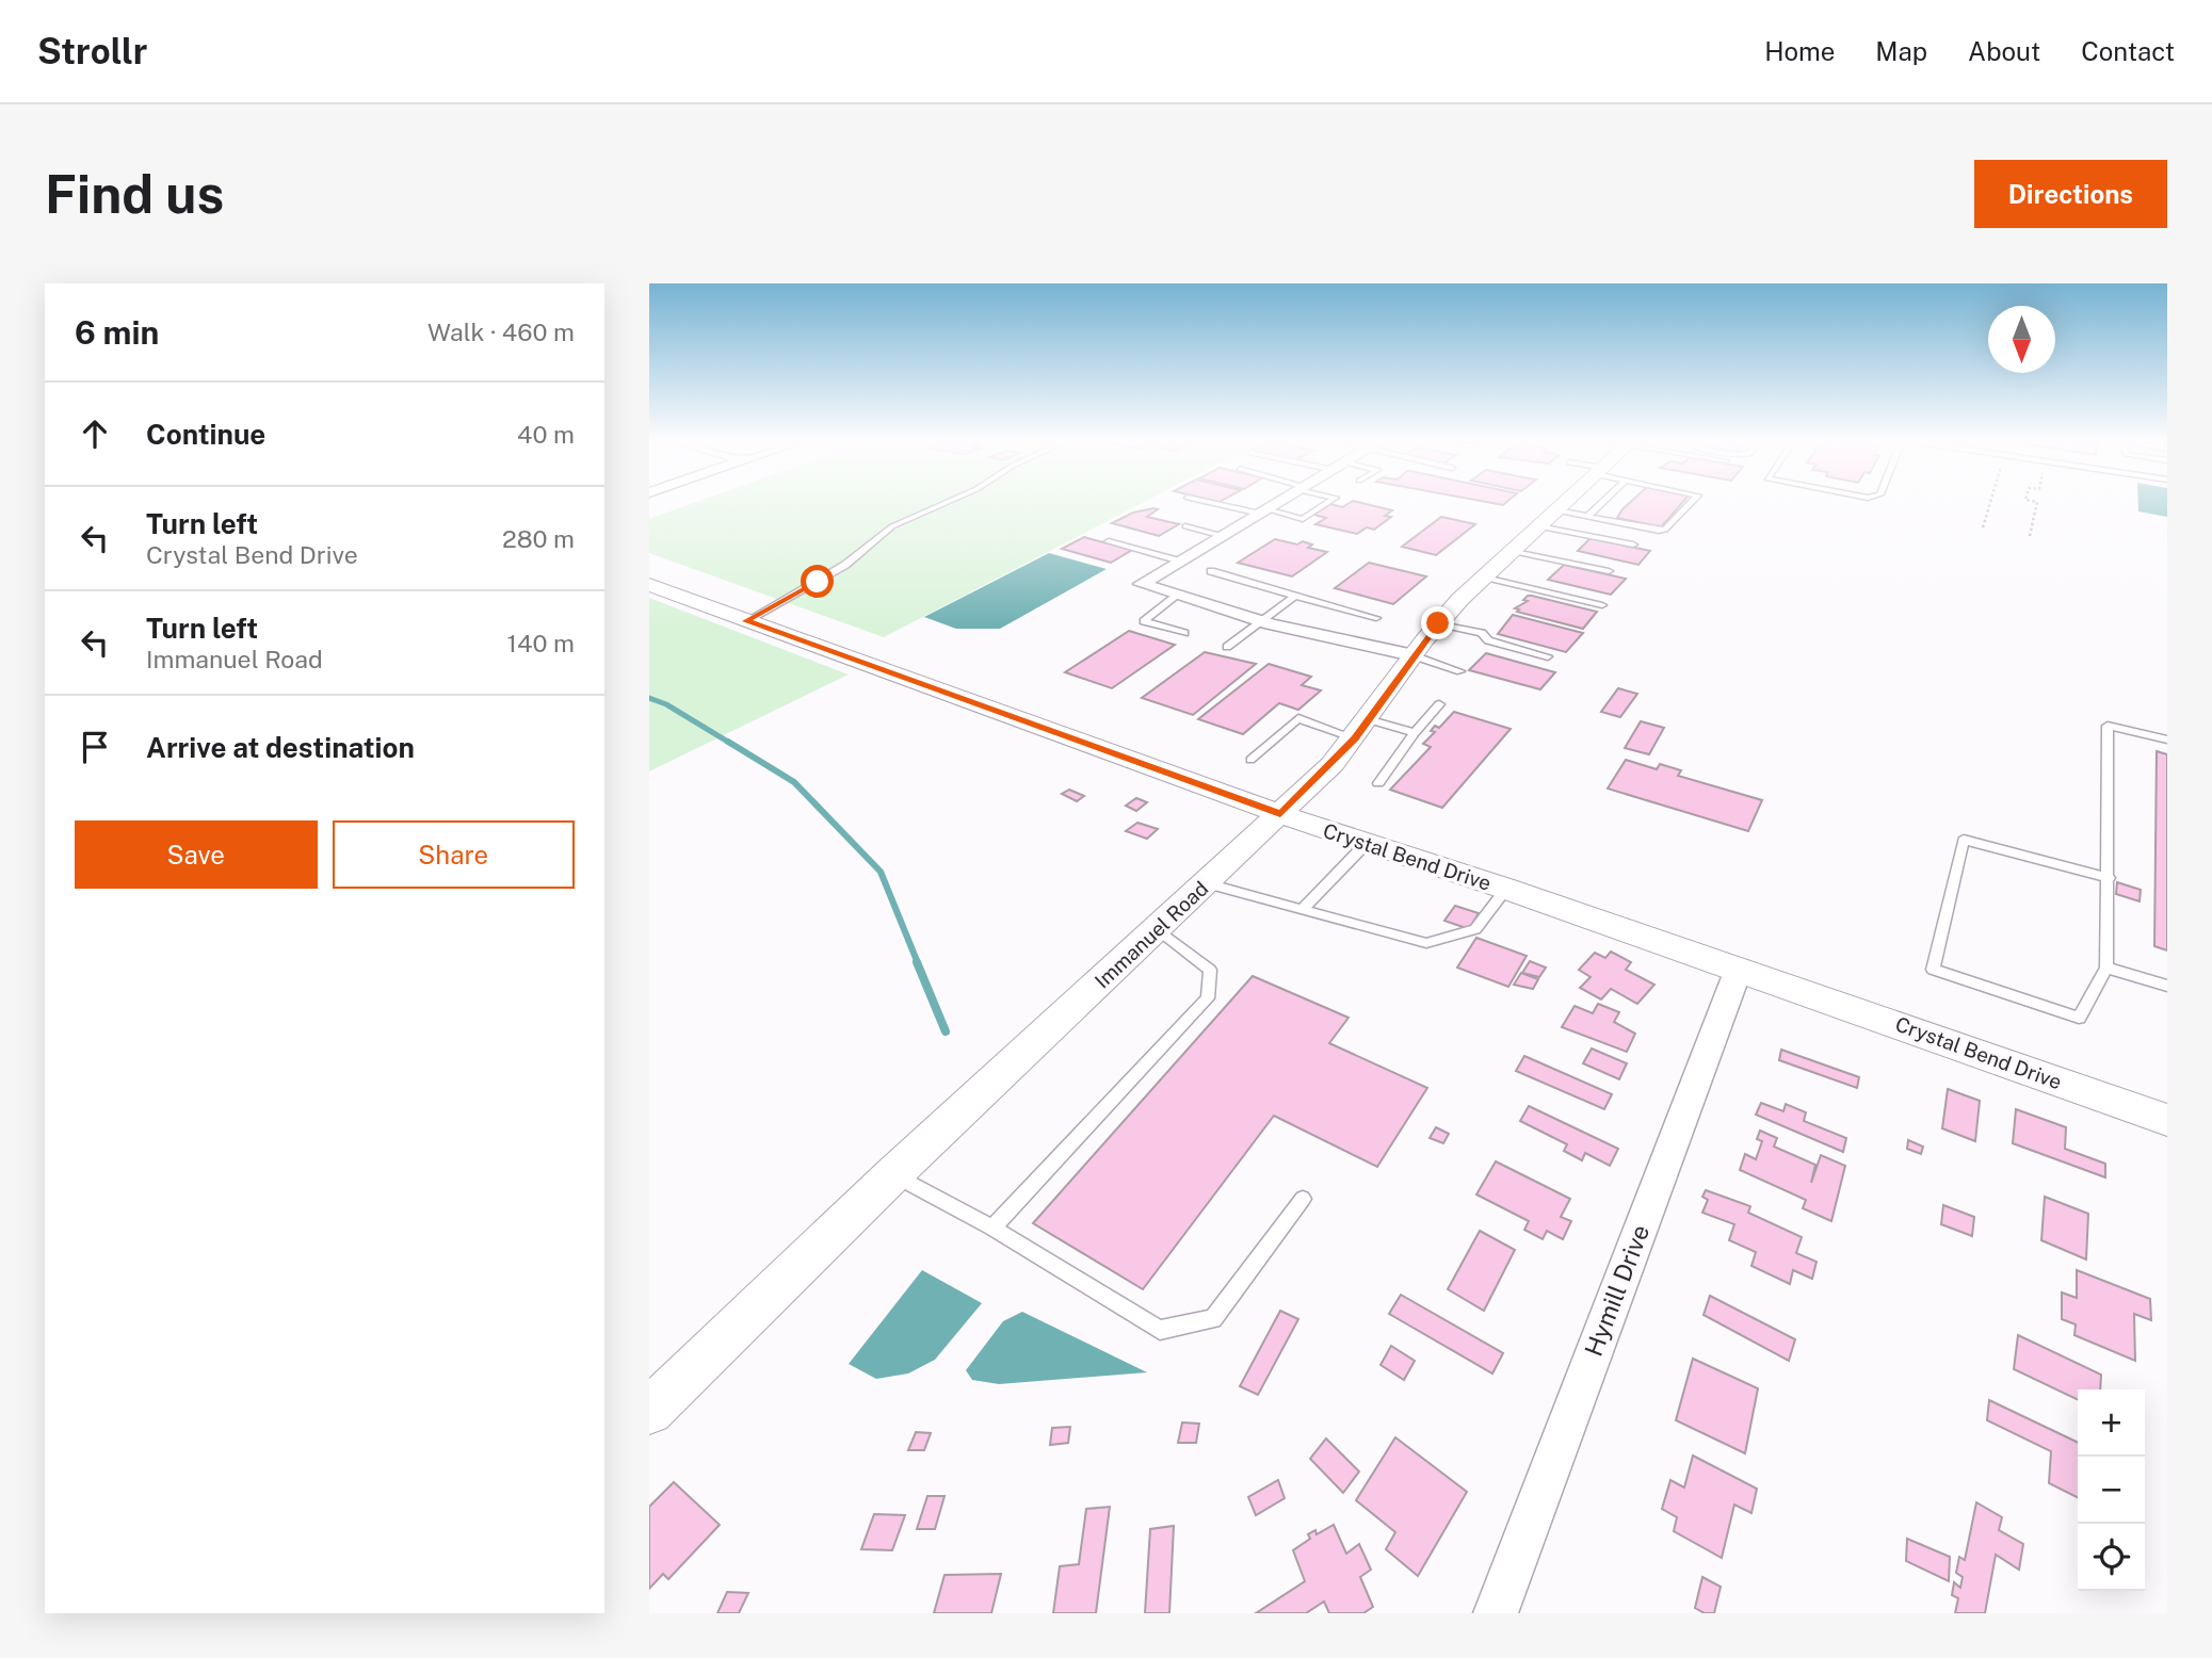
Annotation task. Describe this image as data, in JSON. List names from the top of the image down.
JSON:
{
  "streets": {
    "street": ["Crystal Bend Drive", "Immanuel Road", "Hymill Drive"]
  },
  "crossings": [
    ["Crystal Bend Drive", "Immanuel Road"],
    ["Crystal Bend Drive", "Hymill Drive"]
  ],
  "north": "bottom",
  "page": {
    "header": "Strollr",
    "nav": [
      "Home",
      "Map",
      "About",
      "Contact"
    ],
    "buttons": [
      "Directions",
      ["Save", "Share"]
    ],
    "title": "Find us",
    "heading": ["6 min", "Walk · 460 m"],
    "list": [
      ["Continue", "40 m"],
      ["Turn left", "Crystal Bend Drive", "280 m"],
      ["Turn left", "Immanuel Road", "140 m"],
      "Arrive at destination"
    ],
    "map_buttons": ["+", "−"]
  }
}
